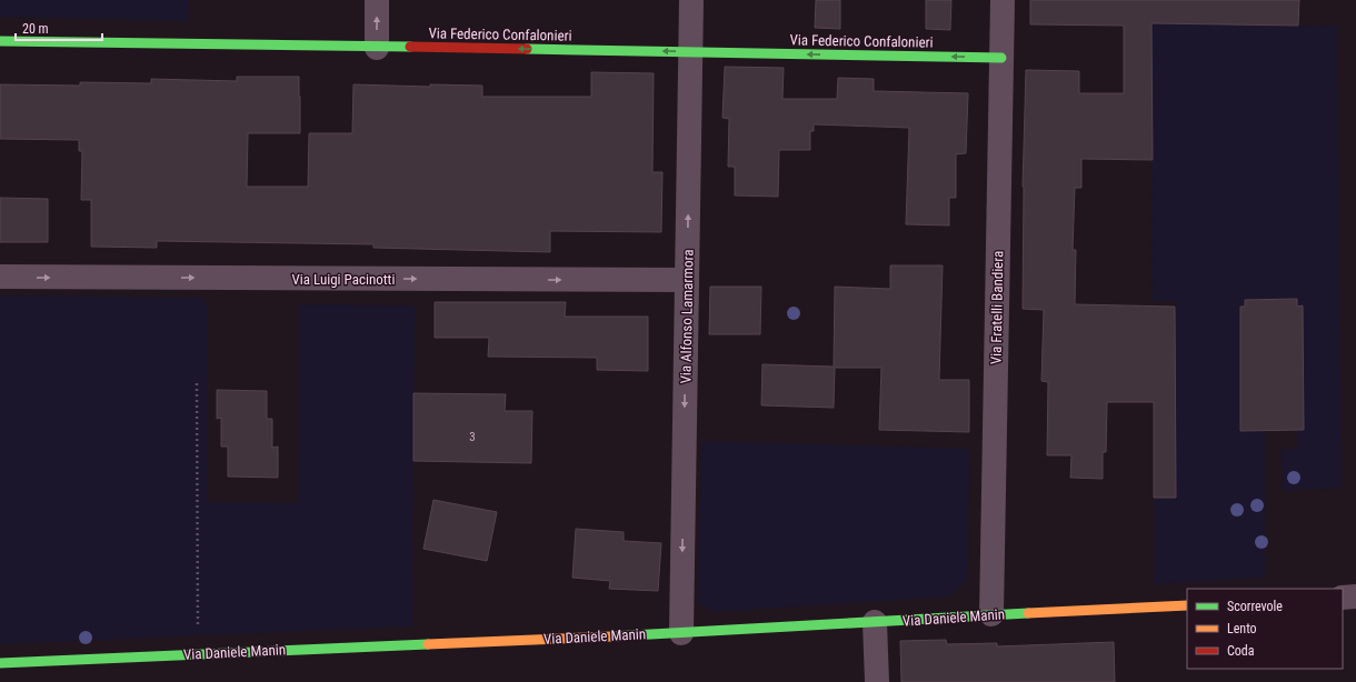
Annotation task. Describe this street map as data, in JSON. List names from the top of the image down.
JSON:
{
  "streets": {
    "street": [
      "Via Federico Confalonieri",
      "Via Luigi Pacinotti",
      "Via Fratelli Bandiera",
      "Via Alfonso Lamarmora",
      "Via Daniele Manin"
    ]
  },
  "crossings": [
    ["Via Federico Confalonieri", "Via Fratelli Bandiera"],
    ["Via Federico Confalonieri", "Via Alfonso Lamarmora"],
    ["Via Luigi Pacinotti", "Via Alfonso Lamarmora"],
    ["Via Fratelli Bandiera", "Via Daniele Manin"],
    ["Via Alfonso Lamarmora", "Via Daniele Manin"]
  ],
  "one_way": ["Via Federico Confalonieri", "Via Luigi Pacinotti"],
  "house_numbers": ["3"],
  "legend": ["Scorrevole", "Lento", "Coda"],
  "scale_bar": "20 m"
}
